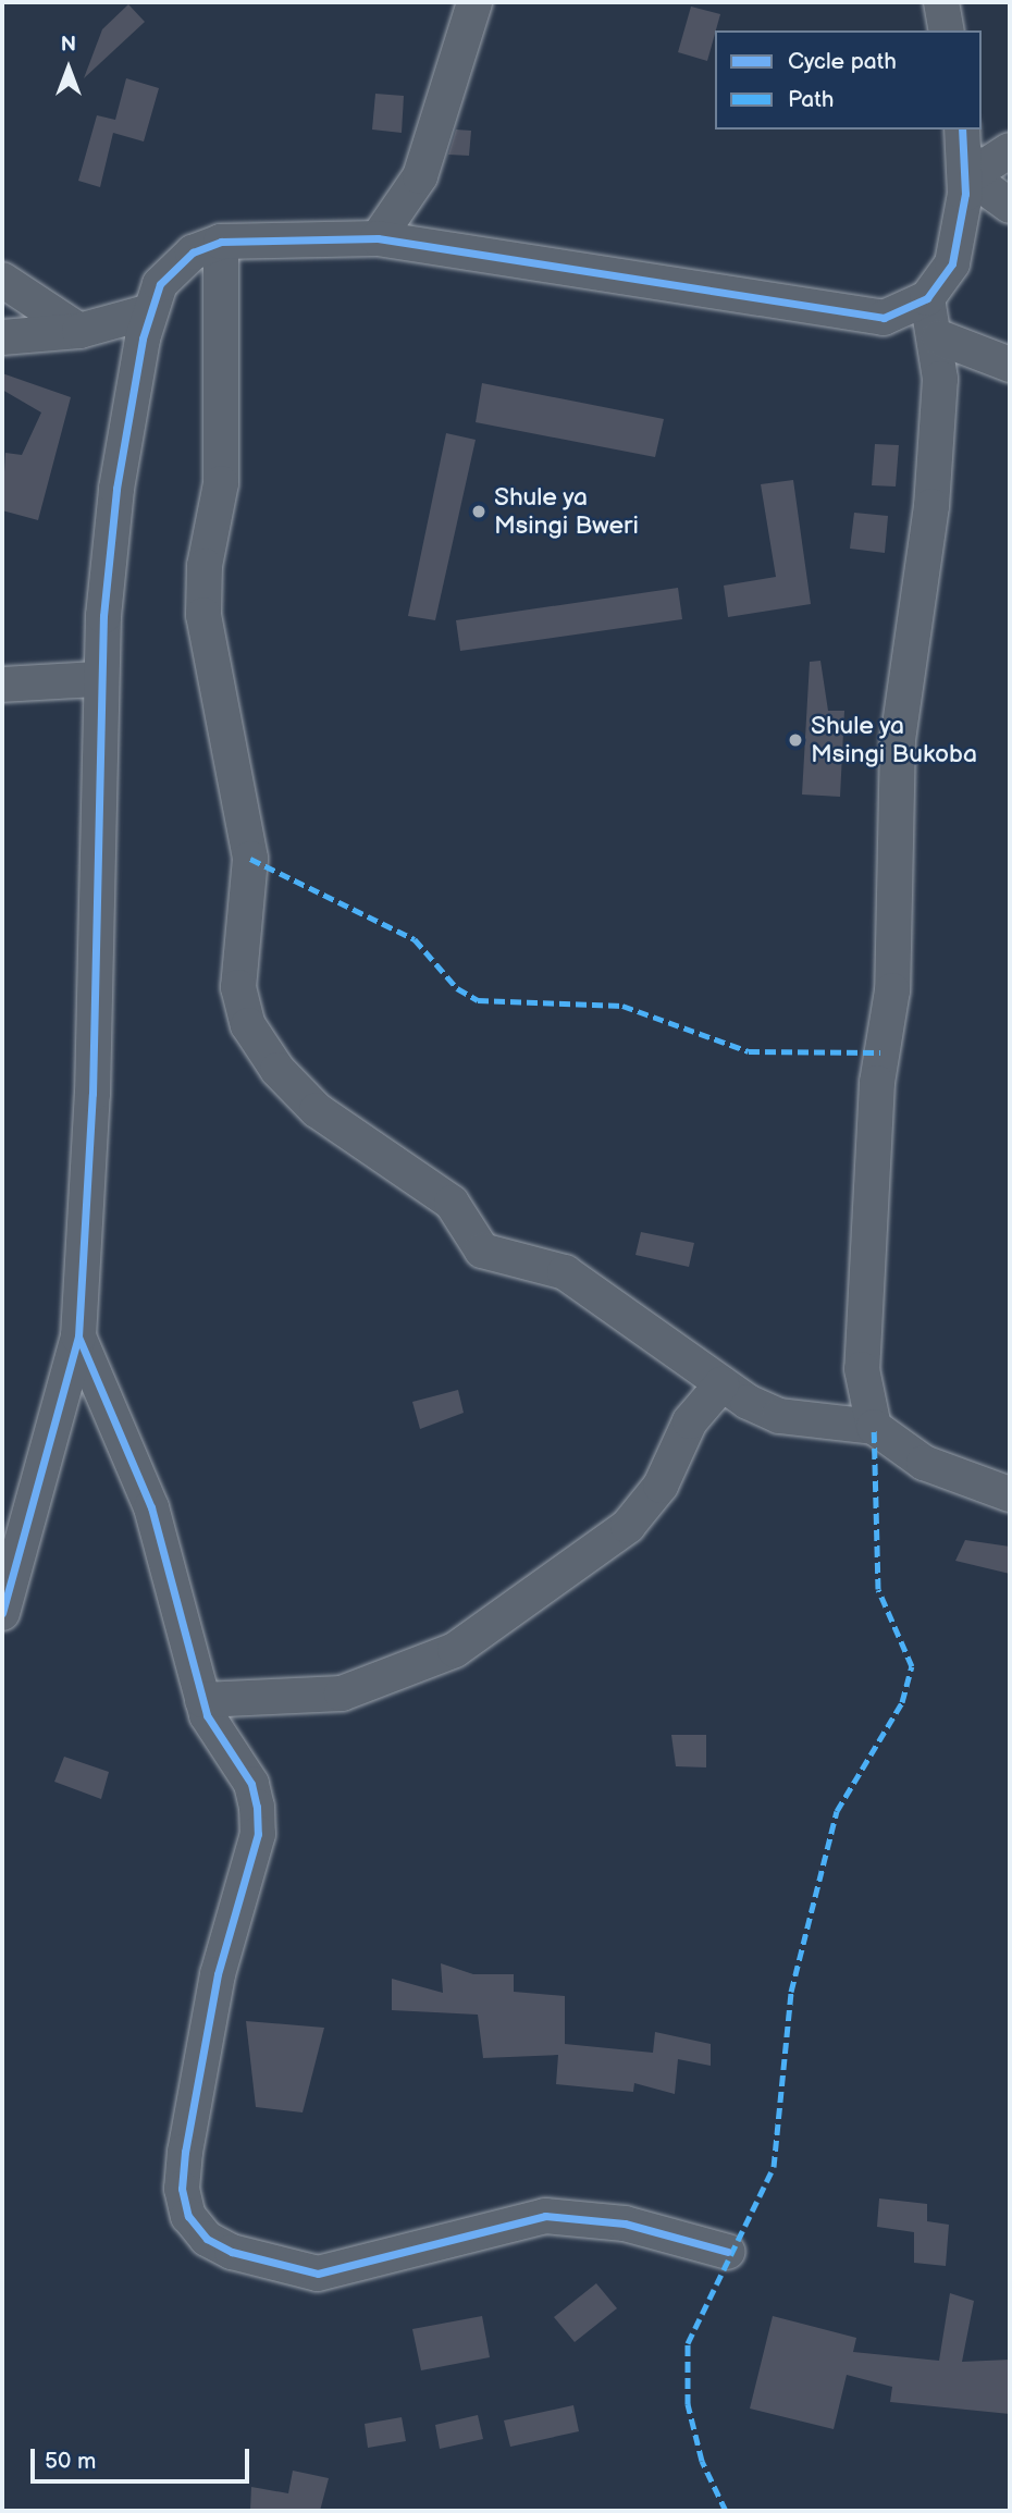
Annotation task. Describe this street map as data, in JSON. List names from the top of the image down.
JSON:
{
  "places": ["Shule ya Msingi Bweri", "Shule ya Msingi Bukoba"],
  "legend": ["Cycle path", "Path"],
  "scale_bar": "50 m",
  "north": "top"
}
